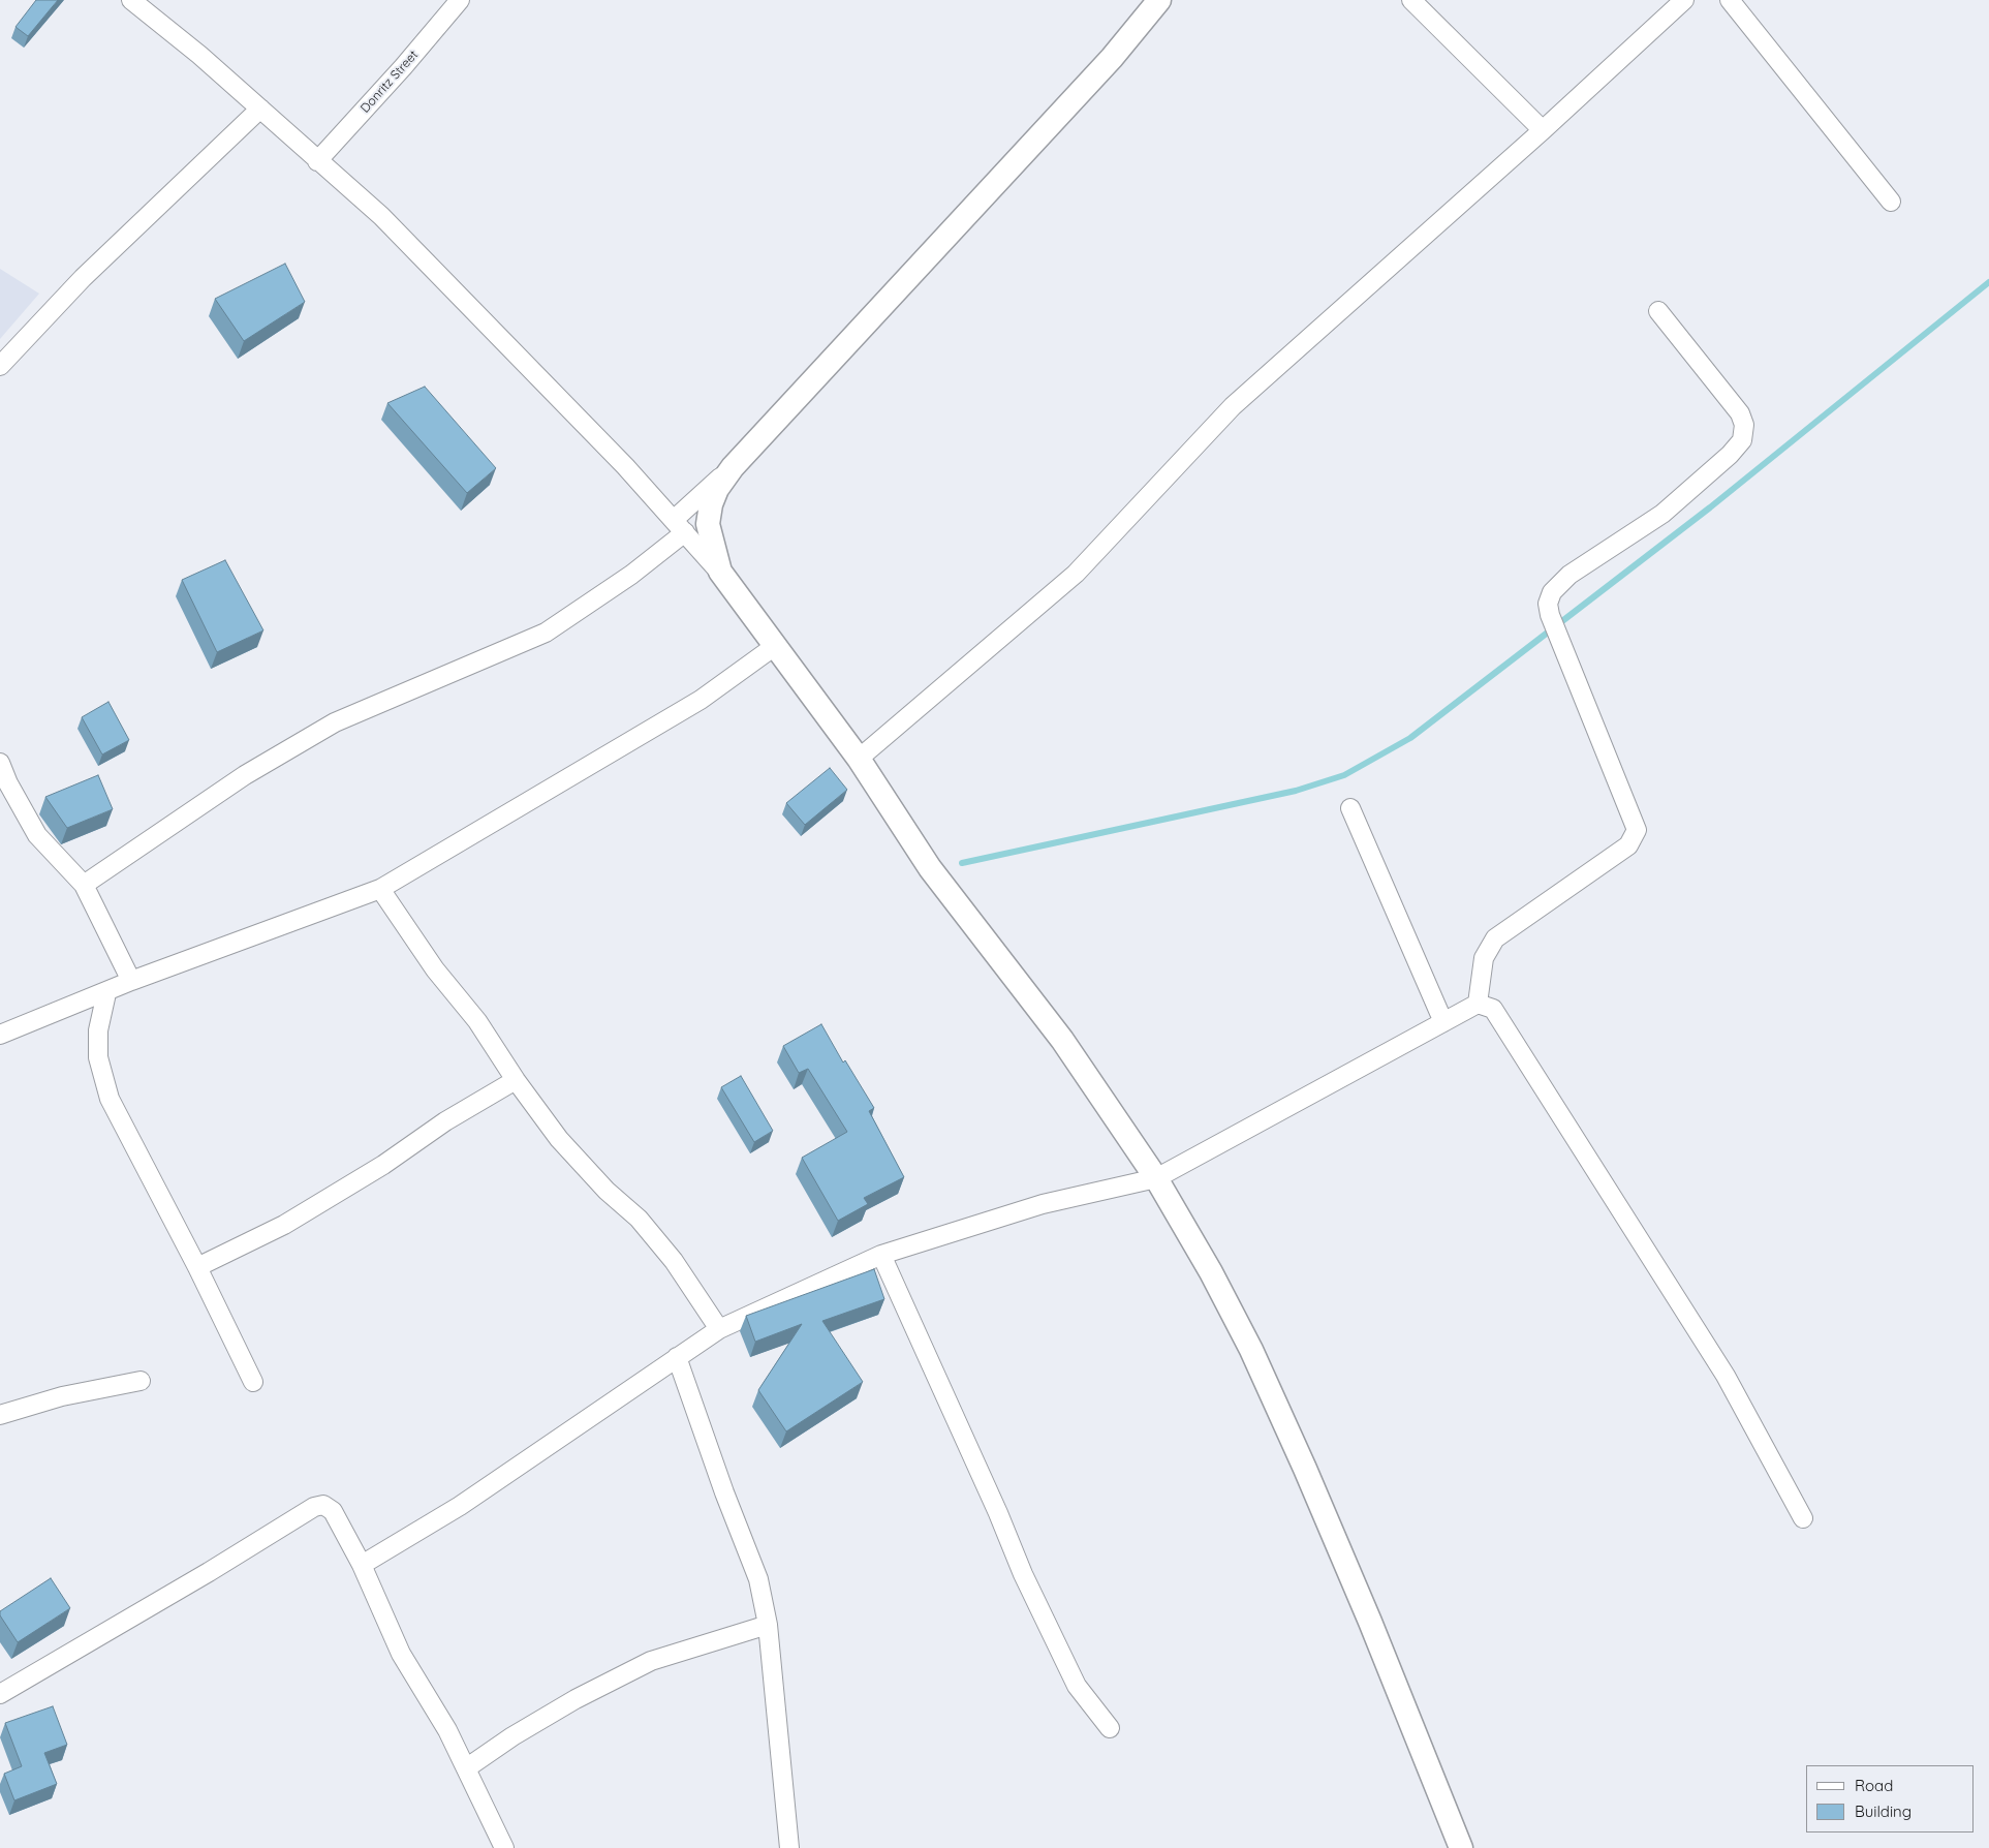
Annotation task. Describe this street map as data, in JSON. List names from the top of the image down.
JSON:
{
  "streets": {
    "street": ["Donritz Street"]
  },
  "legend": ["Road", "Building"]
}
